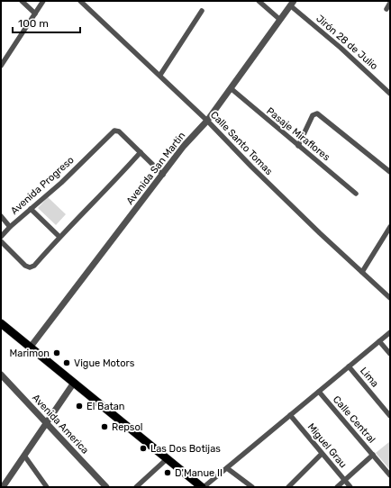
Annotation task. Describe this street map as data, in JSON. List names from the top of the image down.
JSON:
{
  "streets": {
    "street": [
      "Jirón 28 de Julio",
      "Pasaje Miraflores",
      "Calle Santo Tomas",
      "Avenida San Martin",
      "Avenida Progreso",
      "Lima",
      "Calle Central",
      "Avenida America",
      "Miguel Grau"
    ]
  },
  "crossings": [
    ["Jirón 28 de Julio", "Avenida San Martin"],
    ["Pasaje Miraflores", "Avenida San Martin"],
    ["Calle Santo Tomas", "Avenida San Martin"]
  ],
  "places": [
    "Marimon",
    "Vigue Motors",
    "El Batan",
    "Repsol",
    "Las Dos Botijas",
    "D'Manue II"
  ],
  "scale_bar": "100 m"
}
